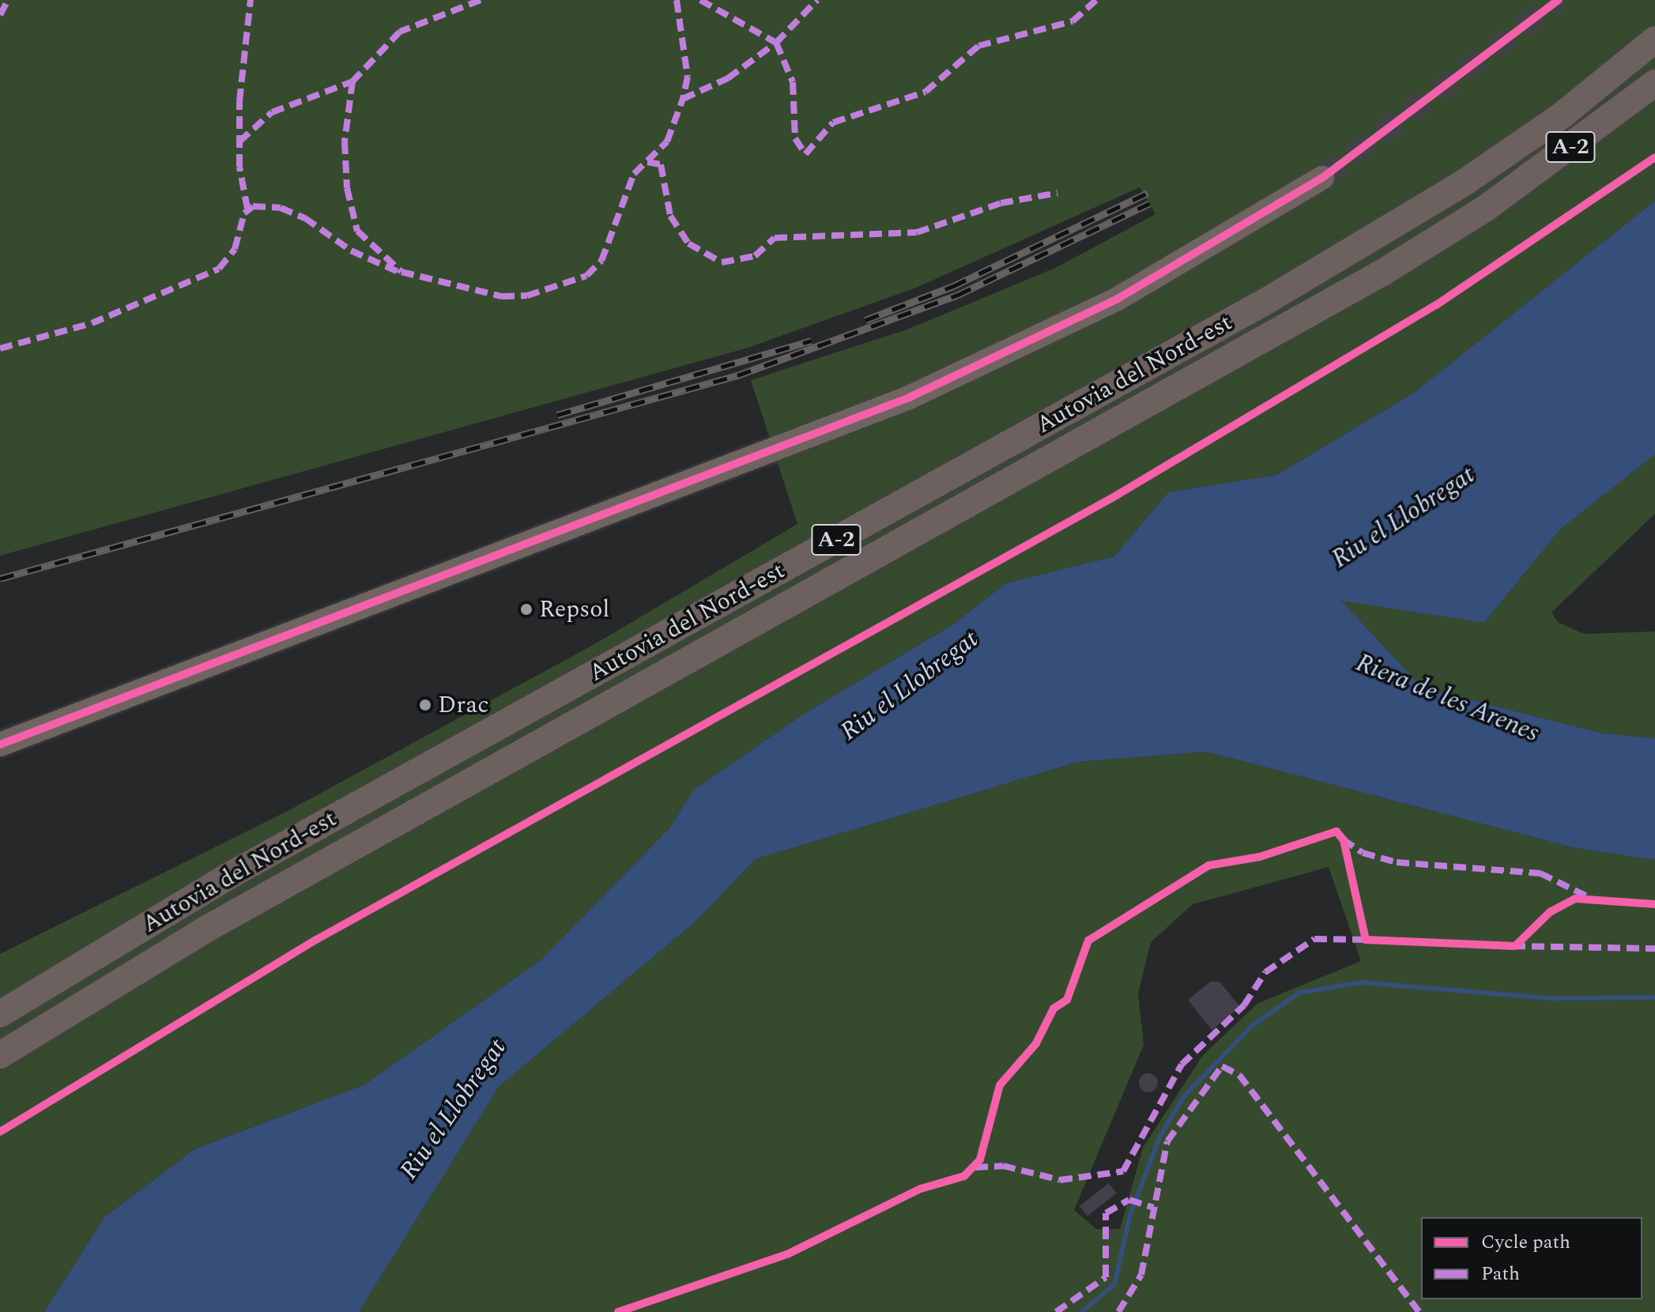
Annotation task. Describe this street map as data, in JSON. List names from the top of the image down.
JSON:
{
  "streets": {
    "highway": ["A-2", "Autovia del Nord-est"]
  },
  "water": ["Riu el Llobregat", "Riera de les Arenes"],
  "places": ["Repsol", "Drac"],
  "legend": ["Cycle path", "Path"]
}
